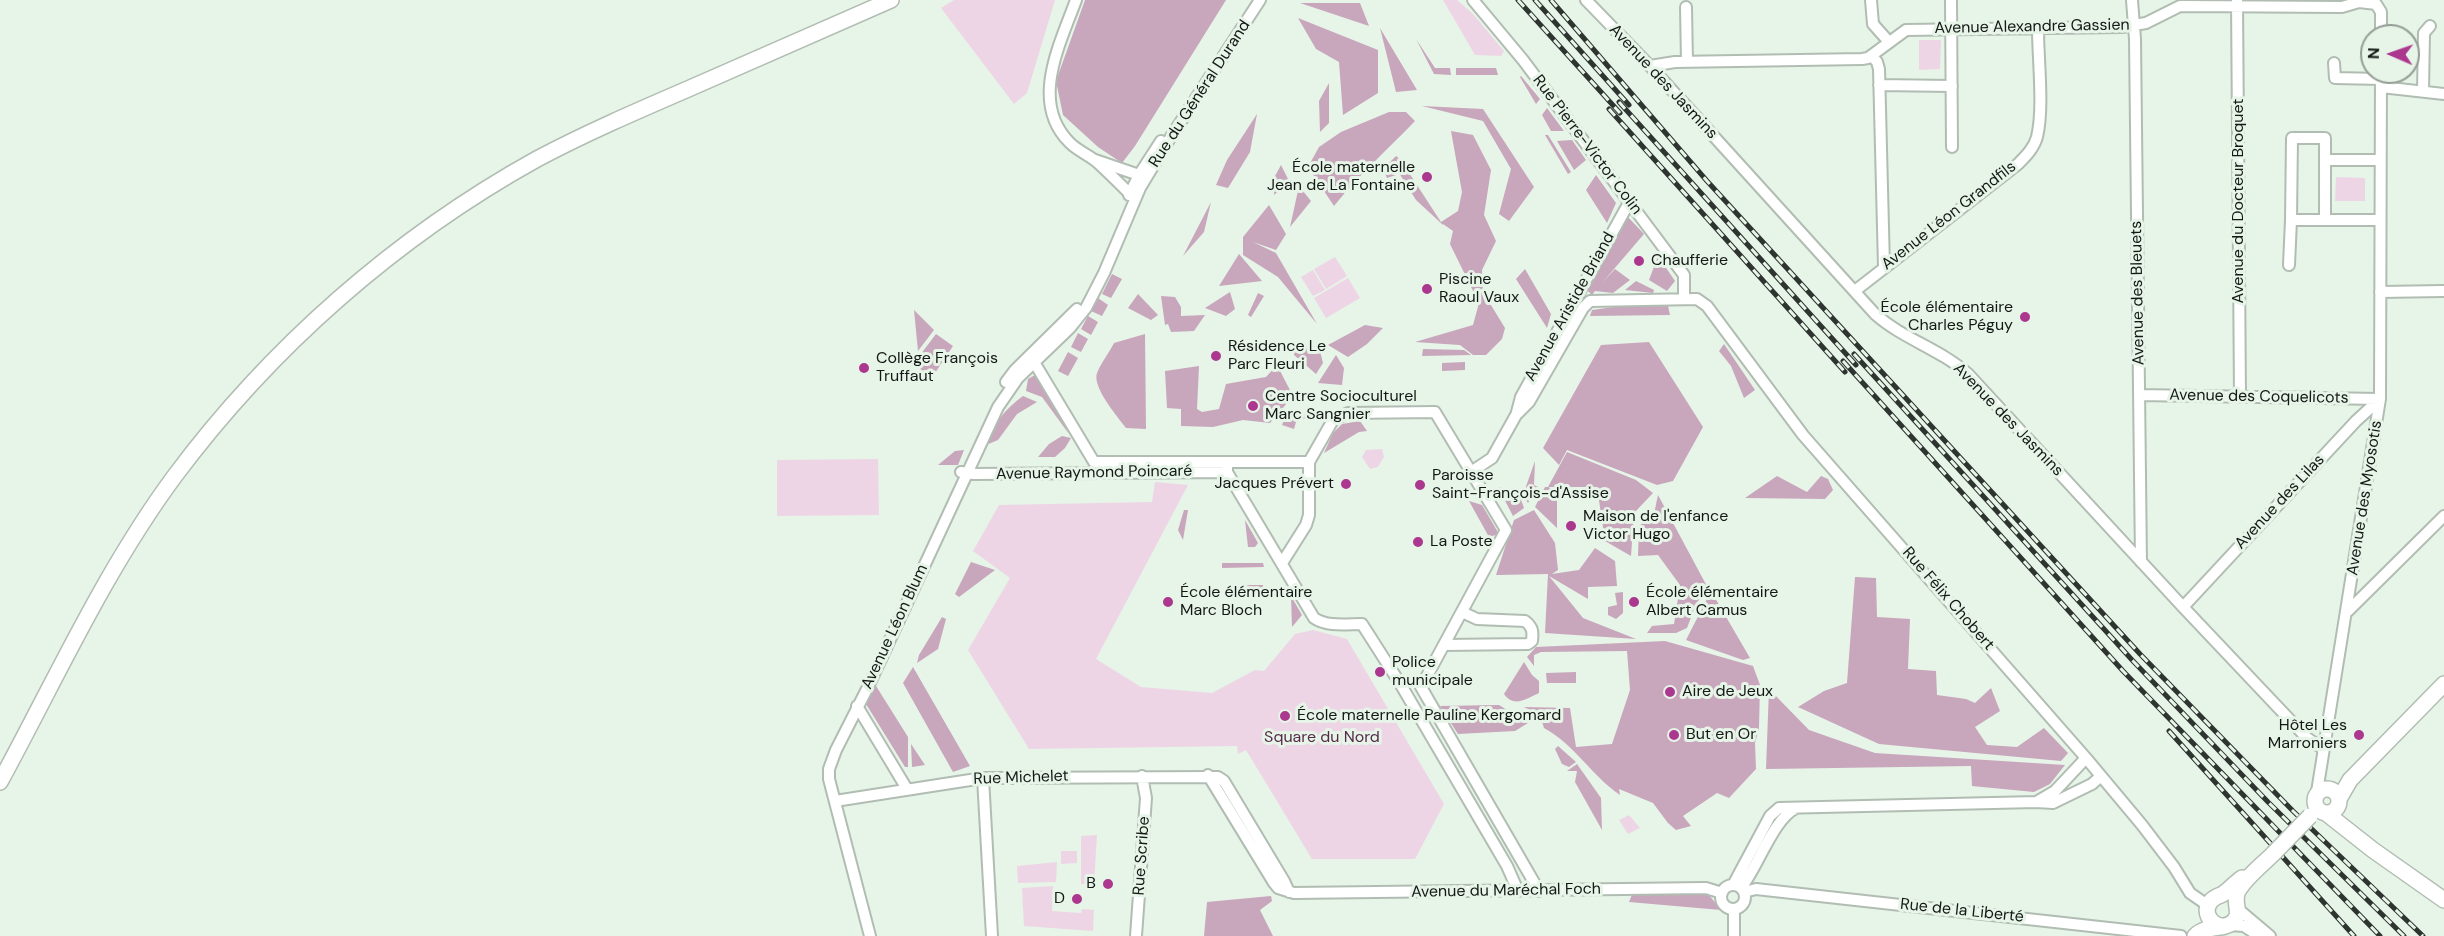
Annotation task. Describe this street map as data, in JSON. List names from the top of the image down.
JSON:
{
  "streets": {
    "street": [
      "Avenue Alexandre Gassien",
      "Avenue des Jasmins",
      "Rue du Général Durand",
      "Rue Pierre-Victor Colin",
      "Avenue du Docteur Broquet",
      "Avenue Léon Grandfils",
      "Avenue des Bleuets",
      "Avenue Aristide Briand",
      "Avenue des Coquelicots",
      "Avenue Raymond Poincaré",
      "Avenue des Myosotis",
      "Avenue des Lilas",
      "Rue Félix Chobert",
      "Avenue Léon Blum",
      "Rue Michelet",
      "Rue Scribe",
      "Avenue du Maréchal Foch",
      "Rue de la Liberté"
    ]
  },
  "crossings": [
    ["Avenue Alexandre Gassien", "Avenue du Docteur Broquet"],
    ["Avenue Alexandre Gassien", "Avenue Léon Grandfils"],
    ["Avenue Alexandre Gassien", "Avenue des Bleuets"],
    ["Avenue des Jasmins", "Avenue Léon Grandfils"],
    ["Avenue des Jasmins", "Avenue des Bleuets"],
    ["Avenue des Jasmins", "Avenue des Myosotis"],
    ["Avenue des Jasmins", "Avenue des Lilas"],
    ["Rue du Général Durand", "Avenue Léon Blum"],
    ["Rue Pierre-Victor Colin", "Avenue Aristide Briand"],
    ["Rue Pierre-Victor Colin", "Rue Félix Chobert"],
    ["Avenue du Docteur Broquet", "Avenue des Coquelicots"],
    ["Avenue des Bleuets", "Avenue des Coquelicots"],
    ["Avenue Aristide Briand", "Rue Félix Chobert"],
    ["Avenue des Coquelicots", "Avenue des Myosotis"],
    ["Avenue des Coquelicots", "Avenue des Lilas"],
    ["Avenue Raymond Poincaré", "Avenue Léon Blum"],
    ["Avenue des Myosotis", "Avenue des Lilas"],
    ["Avenue Léon Blum", "Rue Michelet"],
    ["Rue Michelet", "Rue Scribe"],
    ["Rue Michelet", "Avenue du Maréchal Foch"],
    ["Avenue du Maréchal Foch", "Rue de la Liberté"]
  ],
  "parks": ["Square du Nord"],
  "places": [
    "École maternelle Jean de La Fontaine",
    "Chaufferie",
    "Piscine Raoul Vaux",
    "École élémentaire Charles Péguy",
    "Résidence Le Parc Fleuri",
    "Collège François Truffaut",
    "Centre Socioculturel Marc Sangnier",
    "Jacques Prévert",
    "Paroisse Saint-François-d'Assise",
    "Maison de l'enfance Victor Hugo",
    "La Poste",
    "École élémentaire Marc Bloch",
    "École élémentaire Albert Camus",
    "Police municipale",
    "Aire de Jeux",
    "École maternelle Pauline Kergomard",
    "But en Or",
    "Hôtel Les Marroniers",
    "B",
    "D"
  ],
  "north": "left"
}
